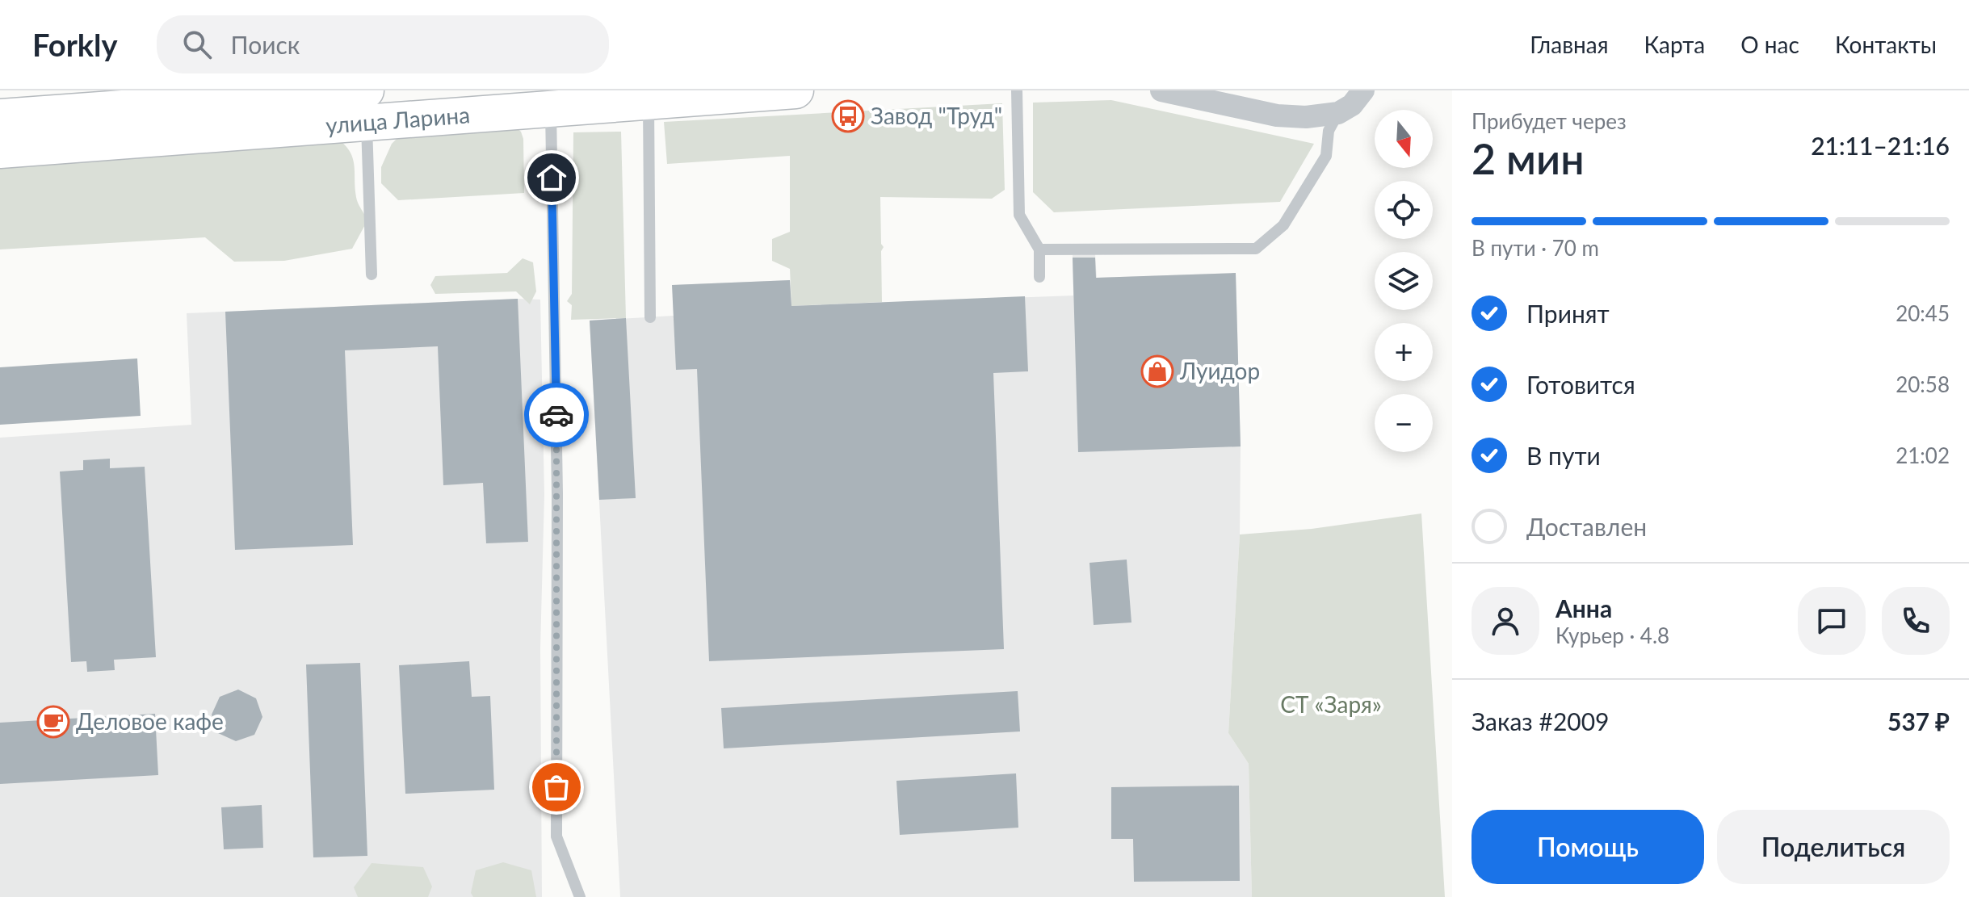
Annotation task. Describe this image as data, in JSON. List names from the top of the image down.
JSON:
{
  "streets": {
    "main road": ["улица Ларина"]
  },
  "parks": ["СТ «Заря»"],
  "places": {
    "bus stop": ["Завод \"Труд\""],
    "shop": ["Луидор"],
    "cafe": ["Деловое кафе"]
  },
  "north": "bottom",
  "page": {
    "header": "Forkly",
    "search": "Поиск",
    "nav": [
      "Главная",
      "Карта",
      "О нас",
      "Контакты"
    ],
    "heading": ["2 мин", "Прибудет через", "21:11–21:16"],
    "panel": [
      "Анна",
      "Курьер · 4.8",
      "Заказ #2009",
      "537 ₽"
    ],
    "map_buttons": ["+", "−"],
    "bar": "В пути · 70 m",
    "list": [
      ["Принят", "20:45"],
      ["Готовится", "20:58"],
      ["В пути", "21:02"],
      "Доставлен"
    ],
    "buttons": ["Помощь", "Поделиться"]
  }
}
